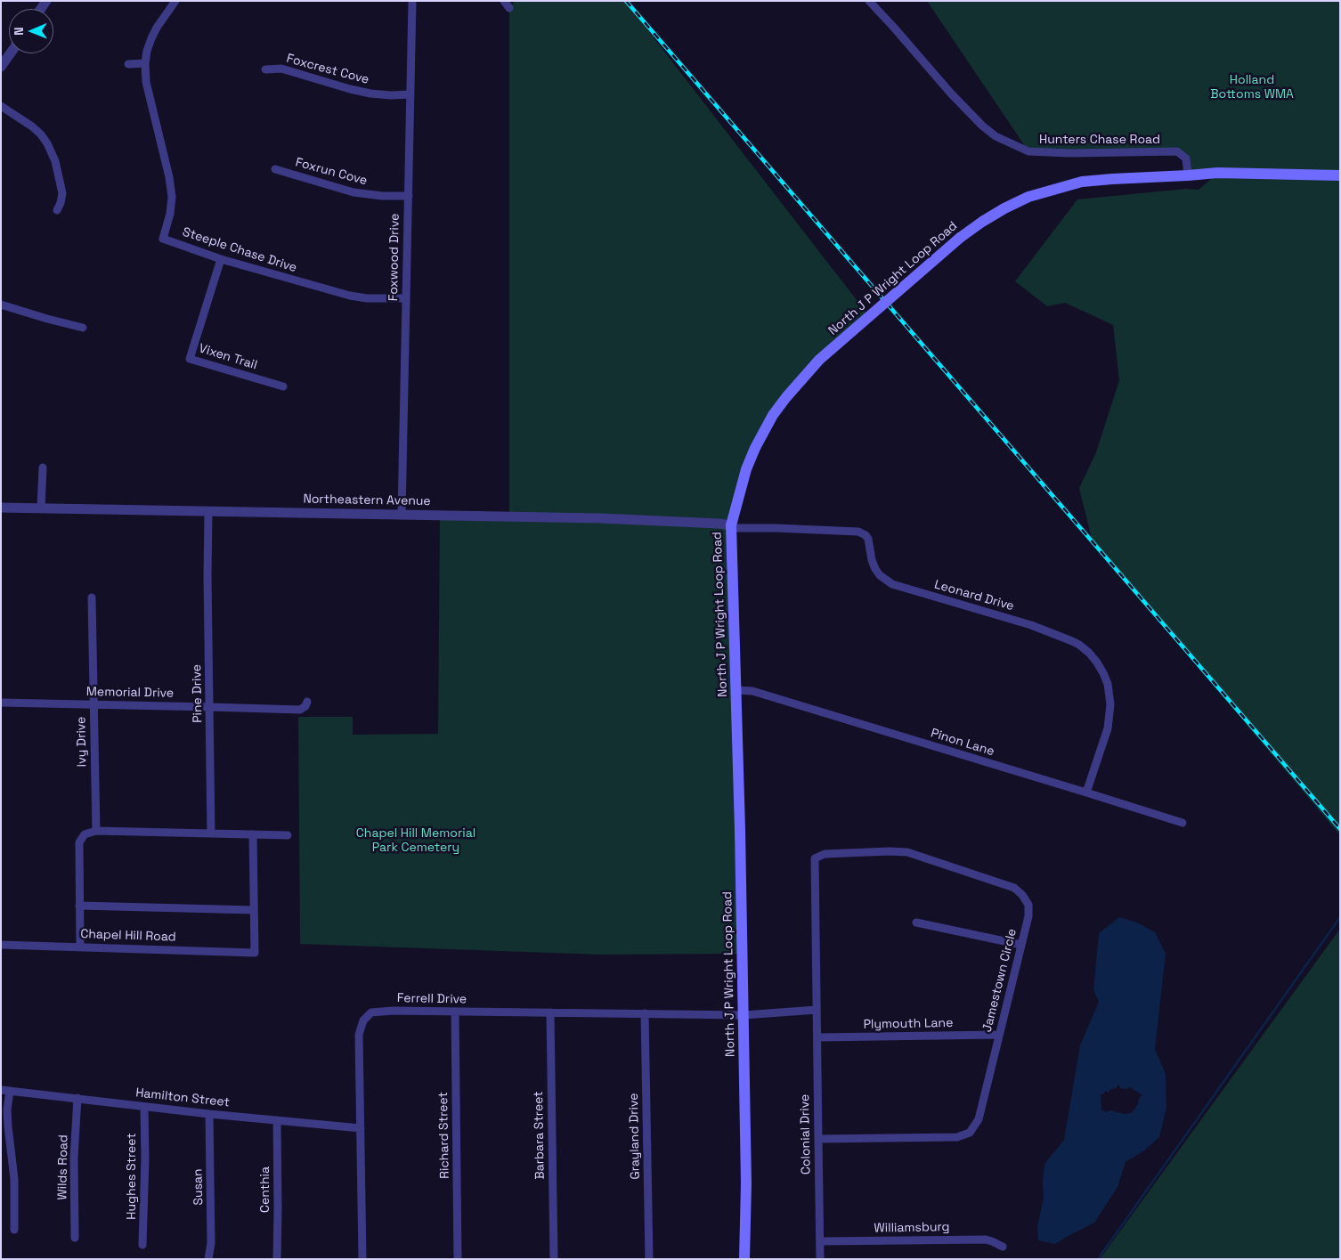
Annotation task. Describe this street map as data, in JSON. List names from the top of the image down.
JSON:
{
  "streets": {
    "main road": ["North J P Wright Loop Road"],
    "street": [
      "Foxcrest Cove",
      "Hunters Chase Road",
      "Foxrun Cove",
      "Steeple Chase Drive",
      "Foxwood Drive",
      "Vixen Trail",
      "Northeastern Avenue",
      "Leonard Drive",
      "Memorial Drive",
      "Pine Drive",
      "Ivy Drive",
      "Pinon Lane",
      "Chapel Hill Road",
      "Jamestown Circle",
      "Ferrell Drive",
      "Plymouth Lane",
      "Hamilton Street",
      "Colonial Drive",
      "Richard Street",
      "Barbara Street",
      "Grayland Drive",
      "Wilds Road",
      "Hughes Street",
      "Susan",
      "Centhia",
      "Williamsburg"
    ]
  },
  "crossings": [
    ["Foxcrest Cove", "Foxwood Drive"],
    ["Hunters Chase Road", "North J P Wright Loop Road"],
    ["Foxrun Cove", "Foxwood Drive"],
    ["Steeple Chase Drive", "Foxwood Drive"],
    ["Steeple Chase Drive", "Vixen Trail"],
    ["Foxwood Drive", "Northeastern Avenue"],
    ["North J P Wright Loop Road", "Northeastern Avenue"],
    ["North J P Wright Loop Road", "Leonard Drive"],
    ["North J P Wright Loop Road", "Pinon Lane"],
    ["North J P Wright Loop Road", "Ferrell Drive"],
    ["Northeastern Avenue", "Leonard Drive"],
    ["Northeastern Avenue", "Pine Drive"],
    ["Leonard Drive", "Pinon Lane"],
    ["Memorial Drive", "Pine Drive"],
    ["Memorial Drive", "Ivy Drive"],
    ["Jamestown Circle", "Plymouth Lane"],
    ["Jamestown Circle", "Colonial Drive"],
    ["Ferrell Drive", "Hamilton Street"],
    ["Ferrell Drive", "Richard Street"],
    ["Ferrell Drive", "Barbara Street"],
    ["Ferrell Drive", "Grayland Drive"],
    ["Plymouth Lane", "Colonial Drive"],
    ["Hamilton Street", "Wilds Road"],
    ["Hamilton Street", "Hughes Street"],
    ["Hamilton Street", "Susan"],
    ["Hamilton Street", "Centhia"],
    ["Colonial Drive", "Williamsburg"]
  ],
  "parks": ["Holland Bottoms WMA", "Chapel Hill Memorial Park Cemetery"],
  "north": "left"
}
